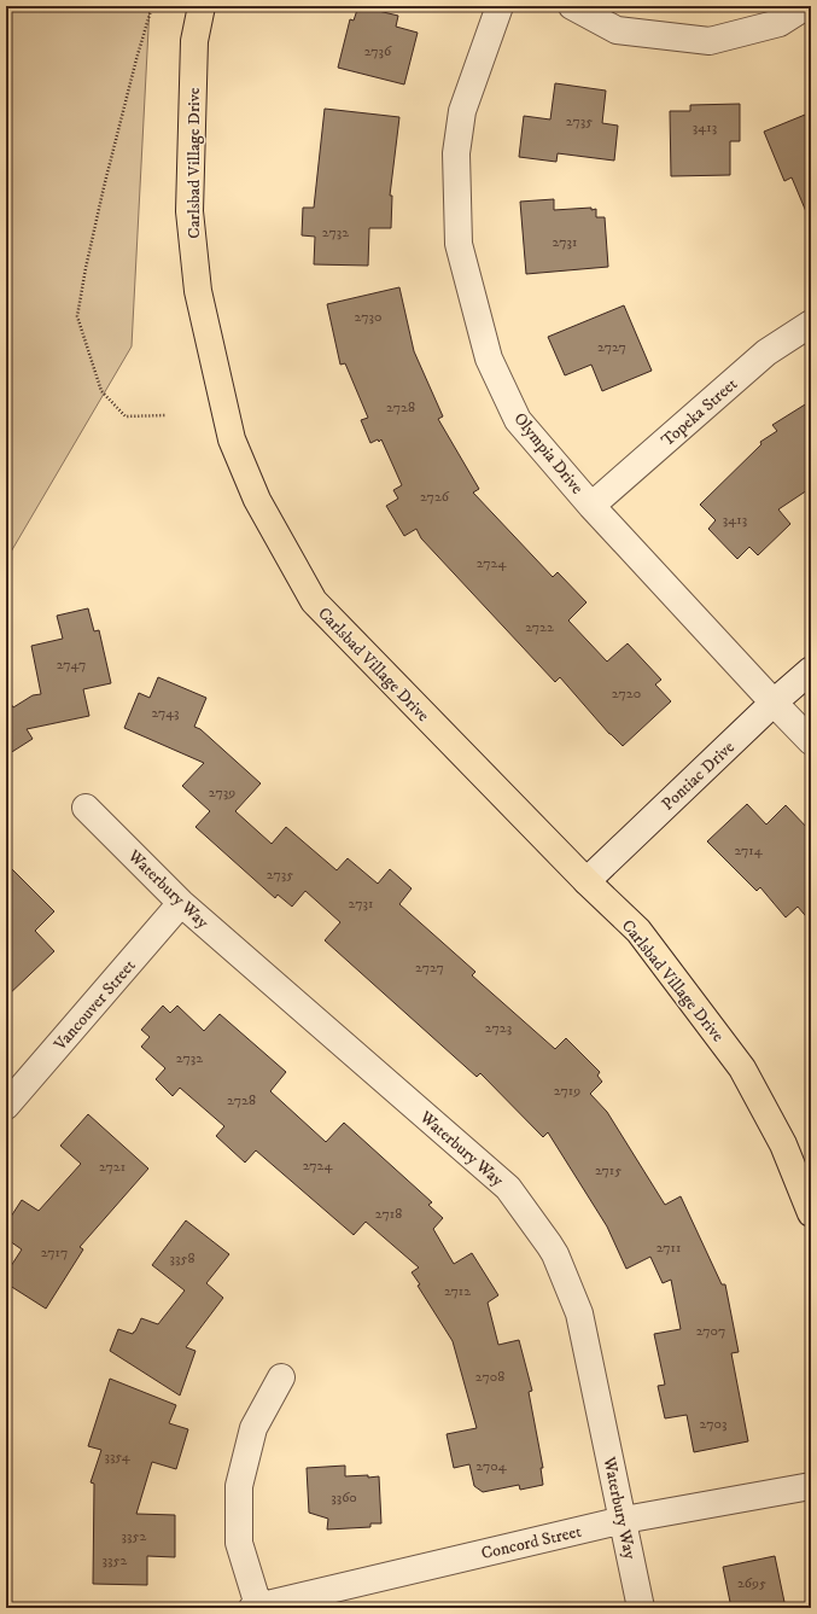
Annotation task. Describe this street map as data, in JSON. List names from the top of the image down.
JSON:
{
  "streets": {
    "main road": ["Carlsbad Village Drive"],
    "street": [
      "Topeka Street",
      "Olympia Drive",
      "Pontiac Drive",
      "Waterbury Way",
      "Vancouver Street",
      "Concord Street"
    ]
  },
  "crossings": [
    ["Carlsbad Village Drive", "Pontiac Drive"],
    ["Topeka Street", "Olympia Drive"],
    ["Olympia Drive", "Pontiac Drive"],
    ["Waterbury Way", "Vancouver Street"],
    ["Waterbury Way", "Concord Street"]
  ],
  "house_numbers": [
    "2736",
    "2735",
    "3413",
    "2732",
    "2731",
    "2730",
    "2727",
    "2728",
    "2726",
    "3413",
    "2724",
    "2722",
    "2747",
    "2720",
    "2743",
    "2739",
    "2714",
    "2735",
    "2731",
    "2727",
    "2723",
    "2732",
    "2719",
    "2728",
    "2724",
    "2721",
    "2715",
    "2718",
    "2711",
    "2717",
    "3358",
    "2712",
    "2707",
    "2708",
    "2703",
    "3354",
    "2704",
    "3360",
    "3352",
    "3352",
    "2695"
  ]
}
